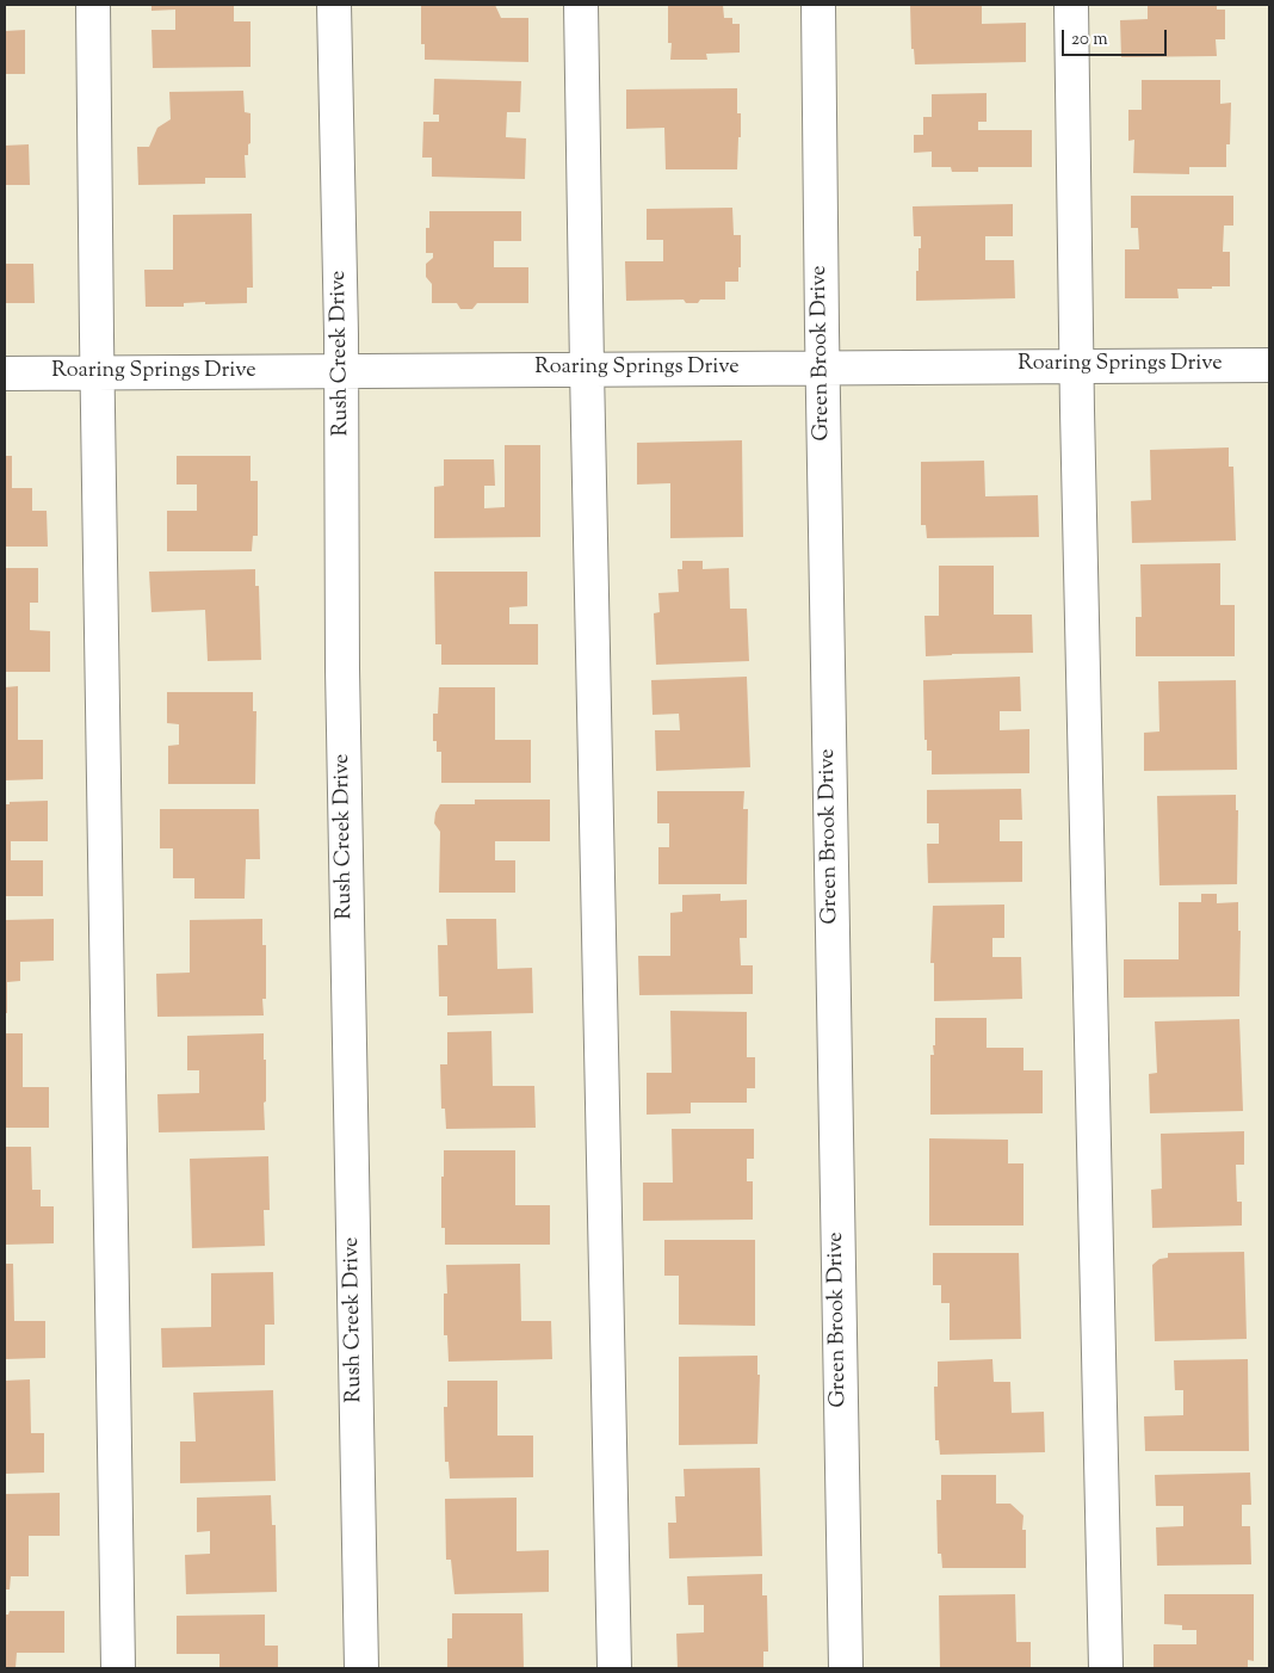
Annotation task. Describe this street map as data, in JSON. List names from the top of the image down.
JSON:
{
  "streets": {
    "street": ["Rush Creek Drive", "Green Brook Drive", "Roaring Springs Drive"]
  },
  "crossings": [
    ["Rush Creek Drive", "Roaring Springs Drive"],
    ["Green Brook Drive", "Roaring Springs Drive"]
  ],
  "scale_bar": "20 m"
}
